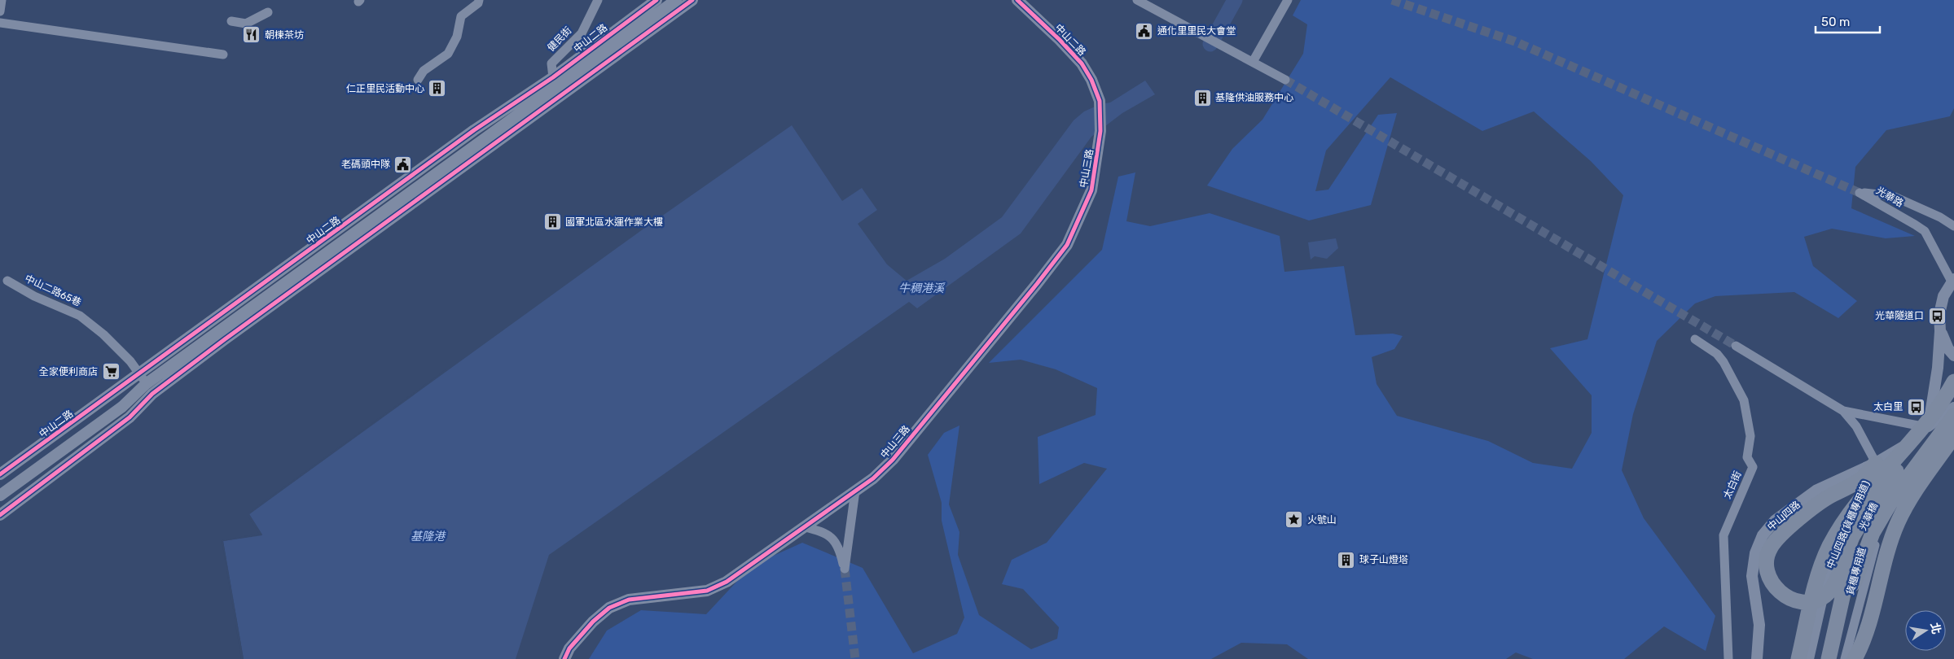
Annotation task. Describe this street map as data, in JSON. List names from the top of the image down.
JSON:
{
  "streets": {
    "main road": ["光華橋"],
    "street": [
      "中山二路",
      "健民街",
      "中山三路",
      "光華路",
      "中山二路65巷",
      "太白街",
      "中山四路",
      "中山四路(貨櫃專用道)",
      "貨櫃專用道"
    ]
  },
  "crossings": [
    ["中山二路", "健民街"],
    ["中山二路", "中山三路"],
    ["中山二路", "中山二路65巷"],
    ["中山四路", "中山四路(貨櫃專用道)"],
    ["中山四路", "貨櫃專用道"],
    ["中山四路(貨櫃專用道)", "貨櫃專用道"]
  ],
  "water": ["牛稠港溪", "基隆港"],
  "places": {
    "public building": ["通化里里民大會堂", "老碼頭中隊"],
    "restaurant": ["朝棟茶坊"],
    "building": [
      "仁正里民活動中心",
      "基隆供油服務中心",
      "國軍北區水運作業大樓",
      "球子山燈塔"
    ],
    "bus stop": ["光華隧道口", "太白里"],
    "supermarket": ["全家便利商店"],
    "place": ["火號山"]
  },
  "scale_bar": "50 m",
  "north": "right"
}
